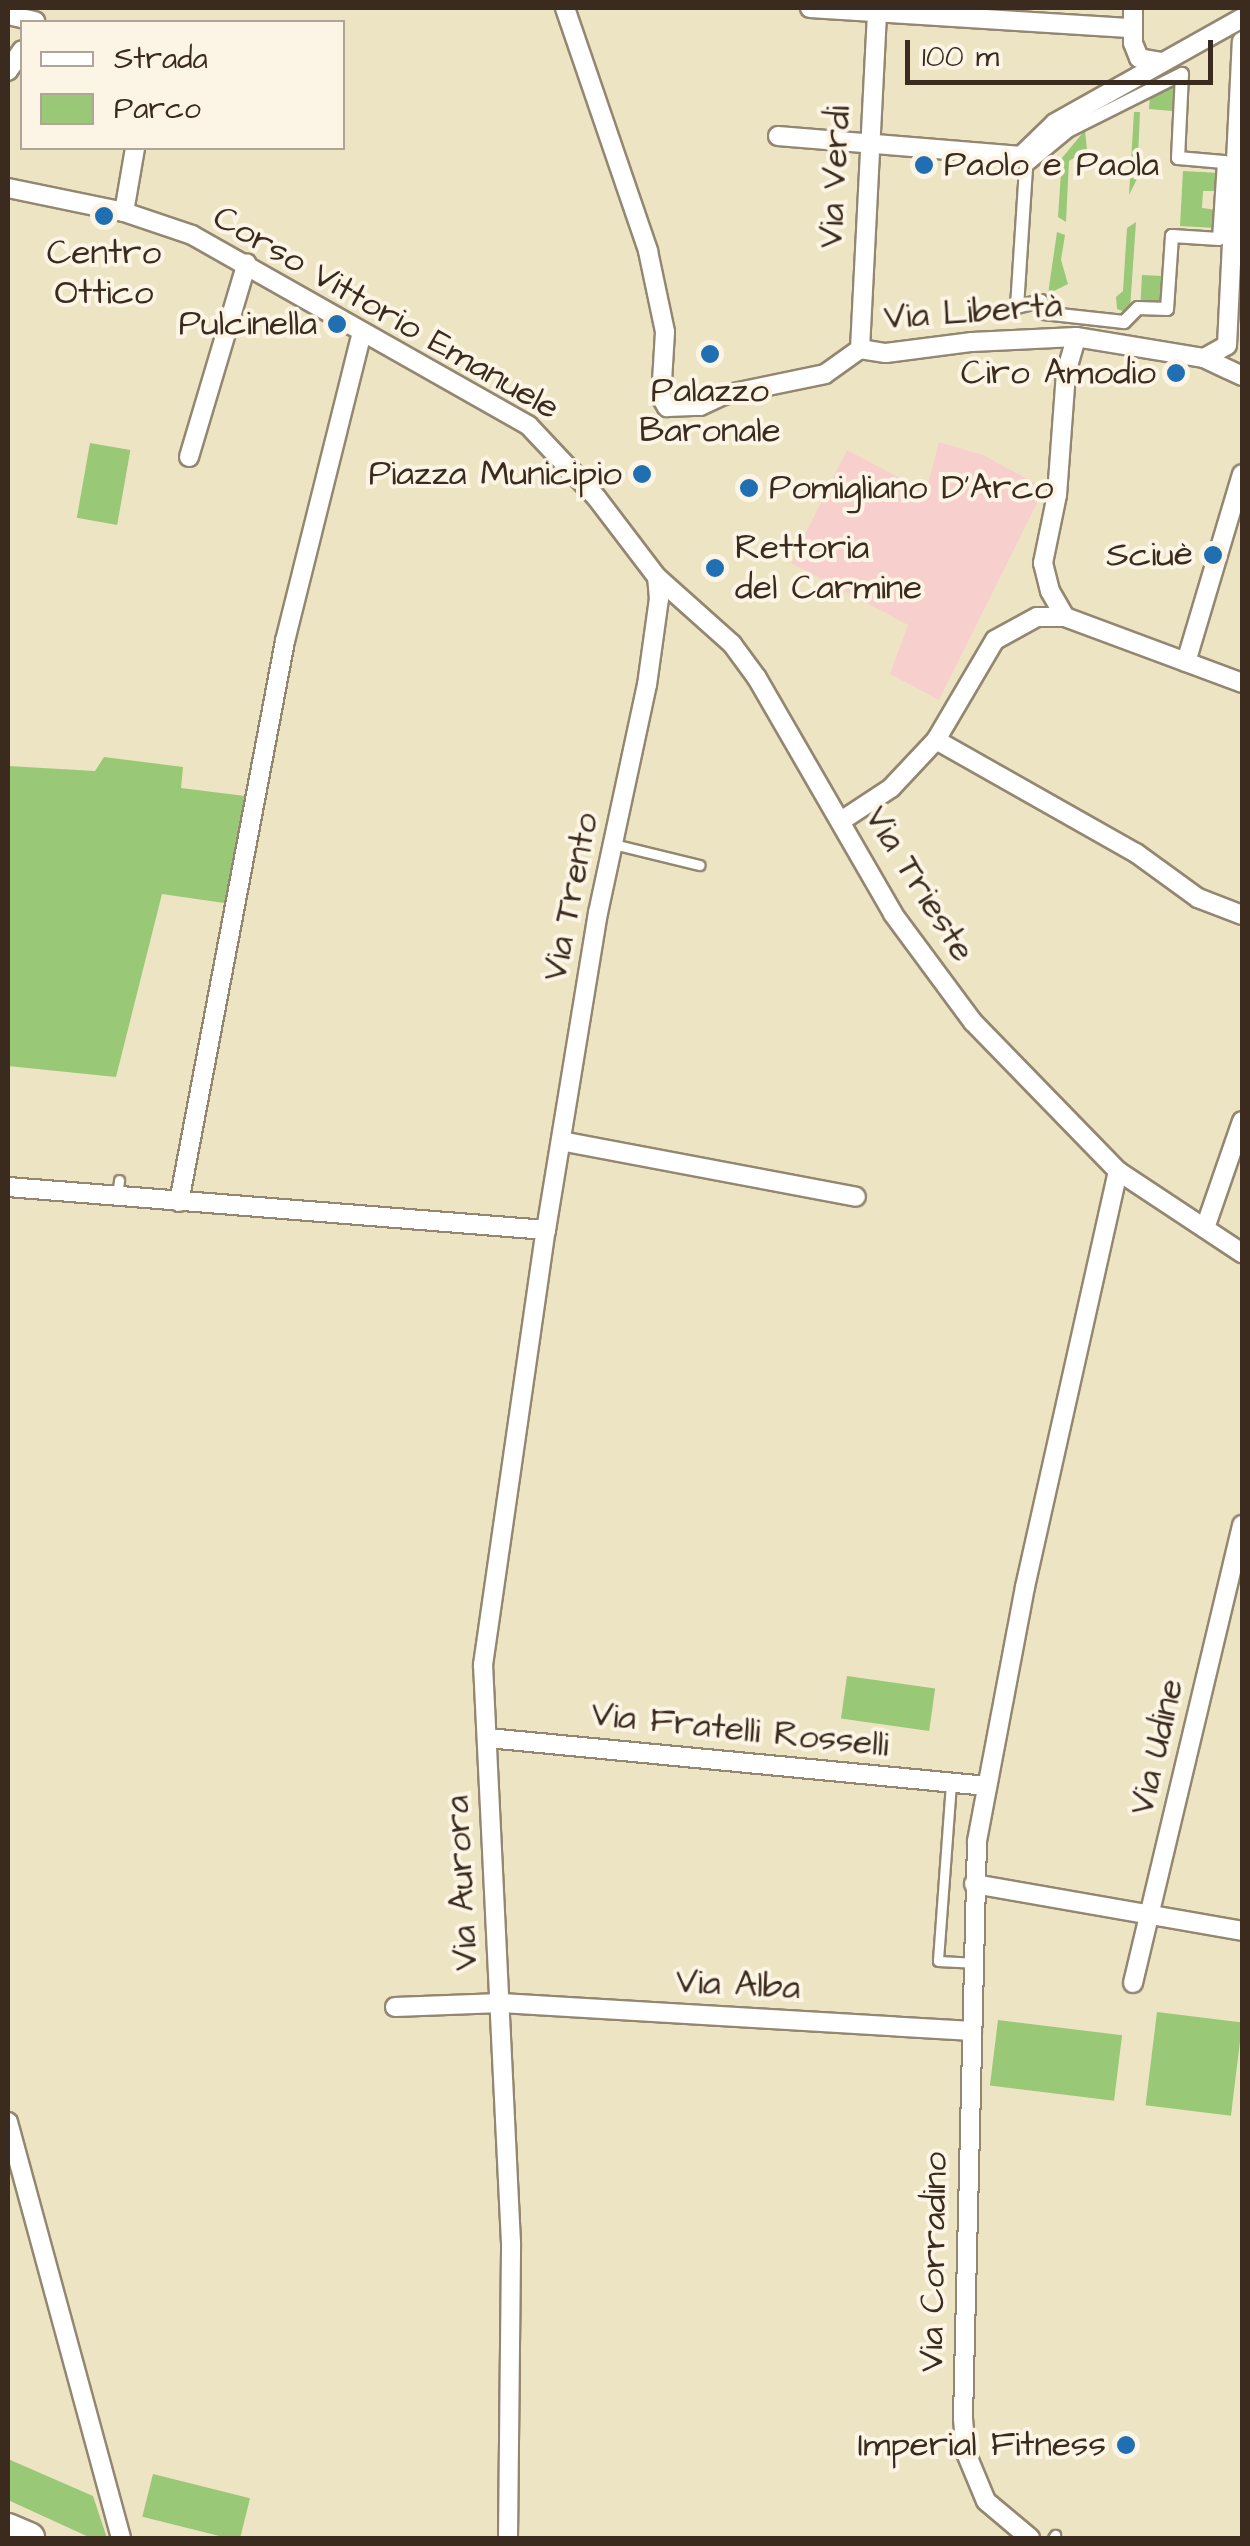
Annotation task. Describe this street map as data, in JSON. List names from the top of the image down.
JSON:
{
  "streets": {
    "street": [
      "Via Verdi",
      "Via Libertà",
      "Corso Vittorio Emanuele",
      "Via Trieste",
      "Via Trento",
      "Via Fratelli Rosselli",
      "Via Udine",
      "Via Aurora",
      "Via Alba",
      "Via Corradino"
    ]
  },
  "crossings": [
    ["Via Verdi", "Via Libertà"],
    ["Corso Vittorio Emanuele", "Via Trieste"],
    ["Via Trieste", "Via Trento"],
    ["Via Trieste", "Via Corradino"],
    ["Via Trento", "Via Aurora"],
    ["Via Fratelli Rosselli", "Via Aurora"],
    ["Via Fratelli Rosselli", "Via Corradino"],
    ["Via Aurora", "Via Alba"],
    ["Via Alba", "Via Corradino"]
  ],
  "places": [
    "Paolo e Paola",
    "Centro Ottico",
    "Pulcinella",
    "Palazzo Baronale",
    "Ciro Amodio",
    "Piazza Municipio",
    "Pomigliano D'Arco",
    "Sciuè",
    "Rettoria del Carmine",
    "Imperial Fitness"
  ],
  "legend": ["Strada", "Parco"],
  "scale_bar": "100 m"
}
